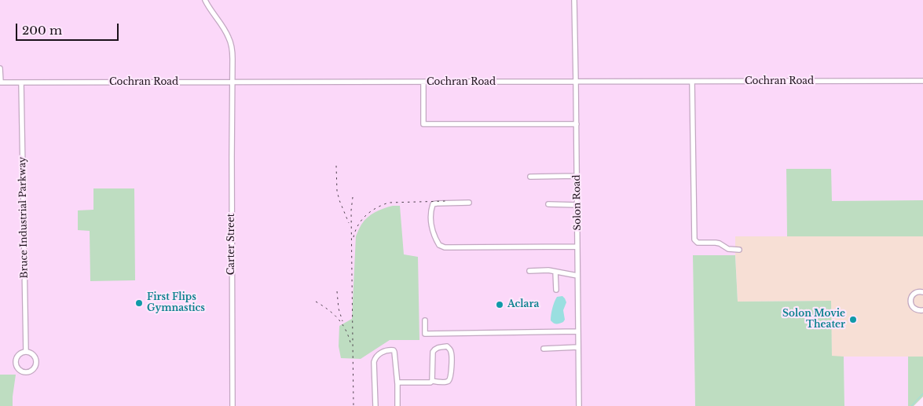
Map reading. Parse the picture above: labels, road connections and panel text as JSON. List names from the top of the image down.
{
  "streets": {
    "street": [
      "Cochran Road",
      "Solon Road",
      "Bruce Industrial Parkway",
      "Carter Street"
    ]
  },
  "crossings": [
    ["Cochran Road", "Solon Road"],
    ["Cochran Road", "Bruce Industrial Parkway"],
    ["Cochran Road", "Carter Street"]
  ],
  "places": ["First Flips Gymnastics", "Aclara", "Solon Movie Theater"],
  "scale_bar": "200 m"
}
